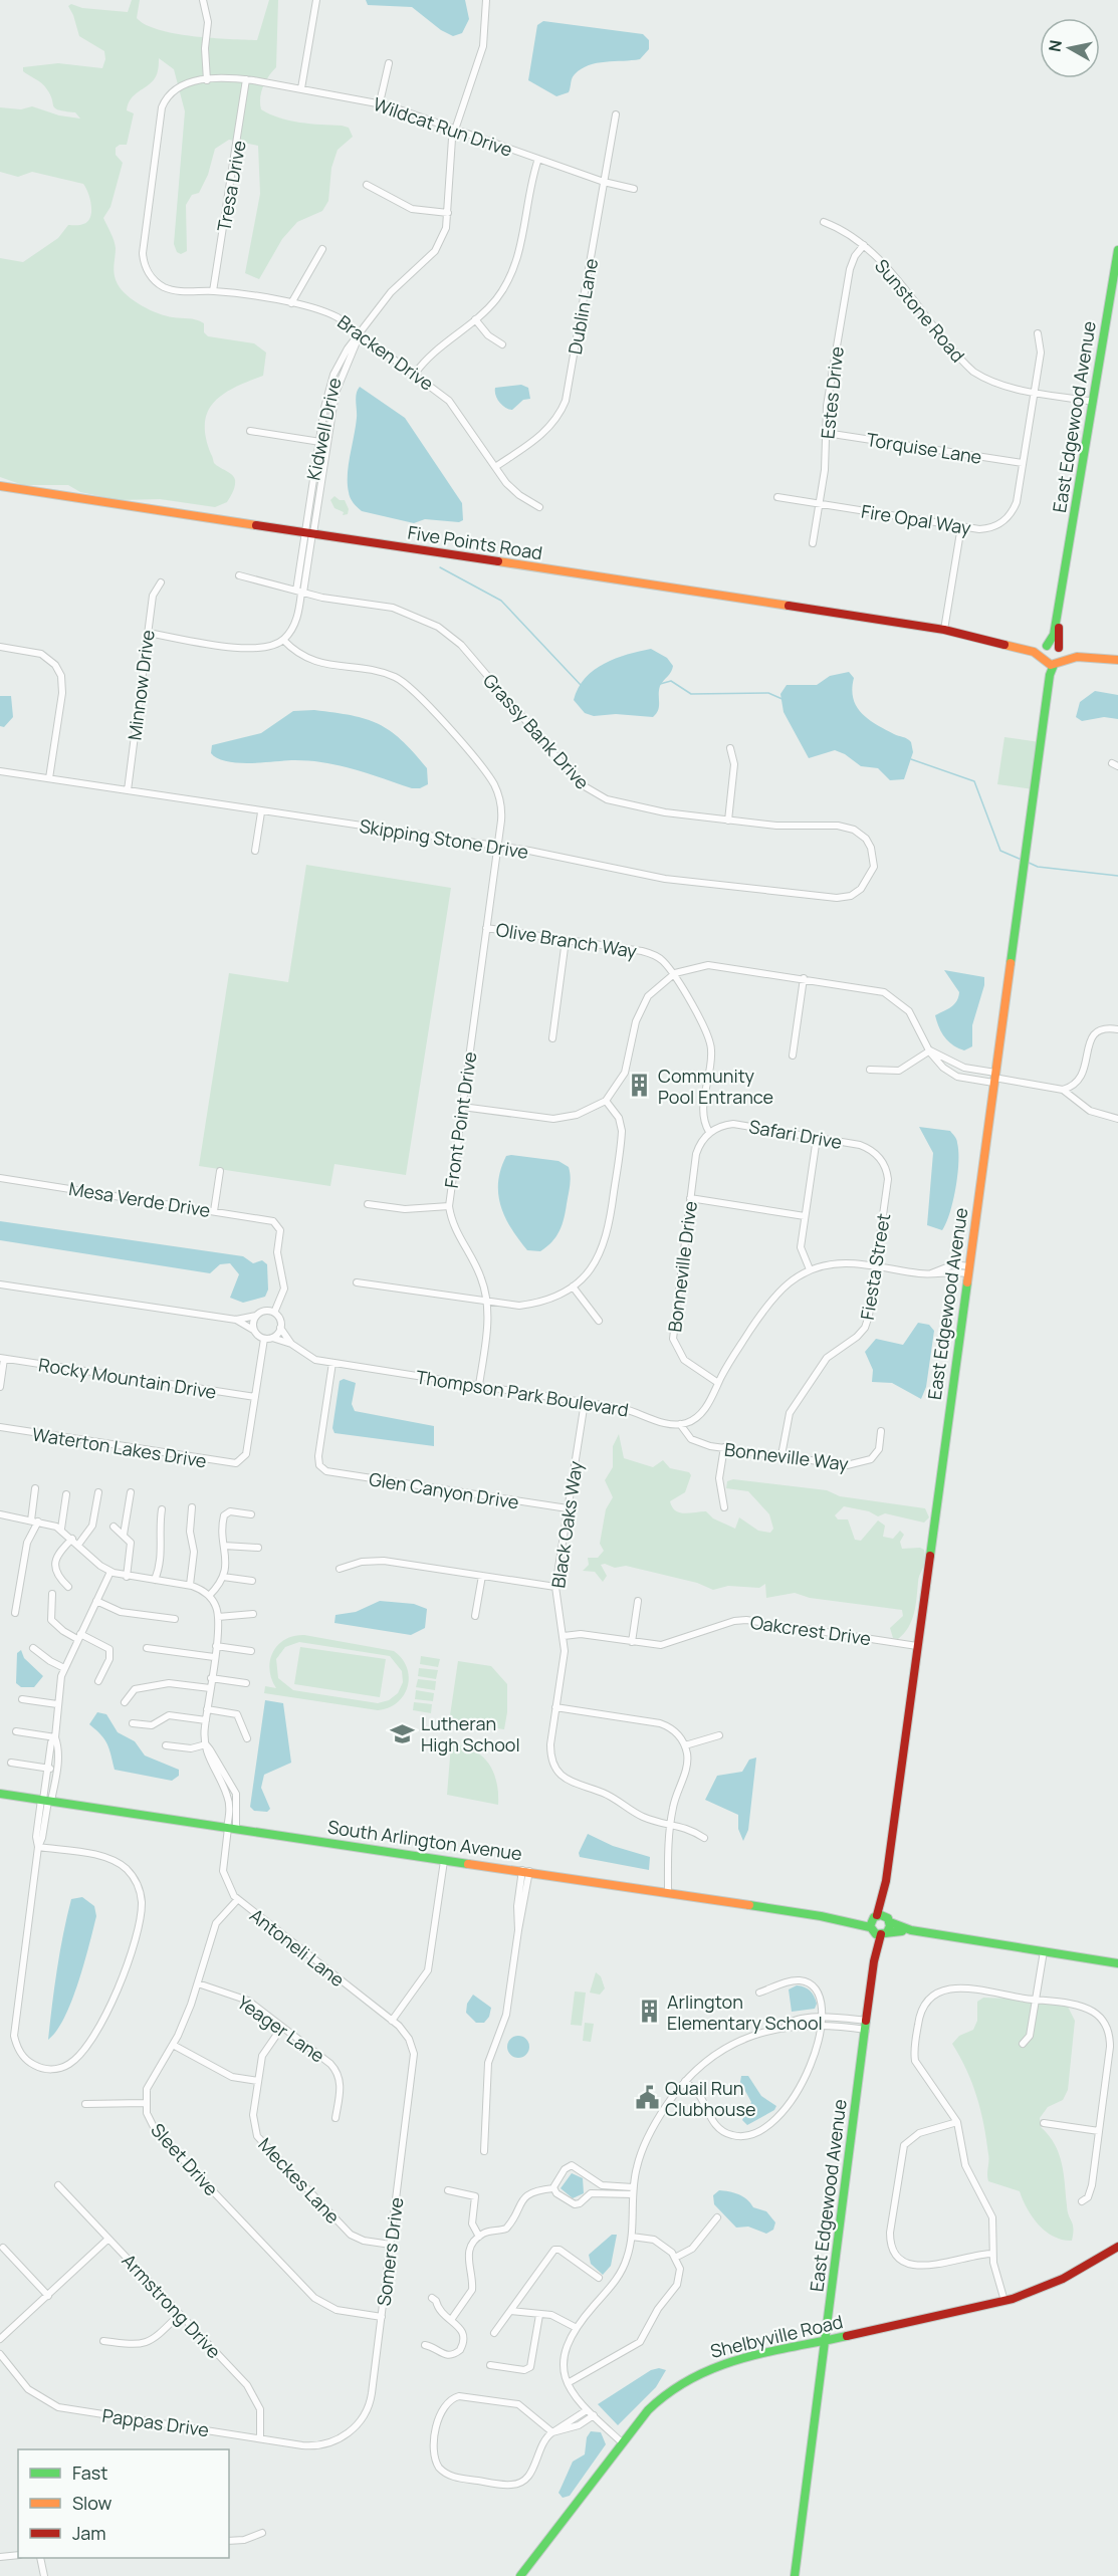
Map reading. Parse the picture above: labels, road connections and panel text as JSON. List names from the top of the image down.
{
  "streets": {
    "main road": [
      "East Edgewood Avenue",
      "Five Points Road",
      "South Arlington Avenue",
      "Shelbyville Road"
    ],
    "street": [
      "Wildcat Run Drive",
      "Tresa Drive",
      "Dublin Lane",
      "Sunstone Road",
      "Bracken Drive",
      "Estes Drive",
      "Kidwell Drive",
      "Torquise Lane",
      "Fire Opal Way",
      "Minnow Drive",
      "Grassy Bank Drive",
      "Skipping Stone Drive",
      "Olive Branch Way",
      "Front Point Drive",
      "Safari Drive",
      "Mesa Verde Drive",
      "Bonneville Drive",
      "Fiesta Street",
      "Rocky Mountain Drive",
      "Thompson Park Boulevard",
      "Waterton Lakes Drive",
      "Bonneville Way",
      "Glen Canyon Drive",
      "Black Oaks Way",
      "Oakcrest Drive",
      "Antoneli Lane",
      "Yeager Lane",
      "Sleet Drive",
      "Meckes Lane",
      "Somers Drive",
      "Armstrong Drive",
      "Pappas Drive"
    ]
  },
  "crossings": [
    ["Wildcat Run Drive", "Tresa Drive"],
    ["Wildcat Run Drive", "Dublin Lane"],
    ["Wildcat Run Drive", "Bracken Drive"],
    ["Wildcat Run Drive", "Kidwell Drive"],
    ["Tresa Drive", "Bracken Drive"],
    ["Dublin Lane", "Bracken Drive"],
    ["Sunstone Road", "Estes Drive"],
    ["Sunstone Road", "East Edgewood Avenue"],
    ["Sunstone Road", "Fire Opal Way"],
    ["Bracken Drive", "Kidwell Drive"],
    ["Estes Drive", "Torquise Lane"],
    ["Estes Drive", "Fire Opal Way"],
    ["East Edgewood Avenue", "Oakcrest Drive"],
    ["East Edgewood Avenue", "Shelbyville Road"],
    ["Kidwell Drive", "Five Points Road"],
    ["Torquise Lane", "Fire Opal Way"],
    ["Minnow Drive", "Skipping Stone Drive"],
    ["Grassy Bank Drive", "Skipping Stone Drive"],
    ["Skipping Stone Drive", "Front Point Drive"],
    ["Olive Branch Way", "Front Point Drive"],
    ["Olive Branch Way", "Safari Drive"],
    ["Olive Branch Way", "Bonneville Drive"],
    ["Front Point Drive", "Thompson Park Boulevard"],
    ["Safari Drive", "Bonneville Drive"],
    ["Safari Drive", "Fiesta Street"],
    ["Mesa Verde Drive", "Thompson Park Boulevard"],
    ["Fiesta Street", "Bonneville Way"],
    ["Rocky Mountain Drive", "Waterton Lakes Drive"],
    ["Thompson Park Boulevard", "Bonneville Way"],
    ["Thompson Park Boulevard", "Glen Canyon Drive"],
    ["Thompson Park Boulevard", "Black Oaks Way"],
    ["Glen Canyon Drive", "Black Oaks Way"],
    ["Black Oaks Way", "Oakcrest Drive"],
    ["South Arlington Avenue", "Antoneli Lane"],
    ["Antoneli Lane", "Sleet Drive"],
    ["Antoneli Lane", "Somers Drive"],
    ["Yeager Lane", "Sleet Drive"],
    ["Yeager Lane", "Meckes Lane"],
    ["Sleet Drive", "Somers Drive"],
    ["Meckes Lane", "Somers Drive"],
    ["Somers Drive", "Pappas Drive"],
    ["Armstrong Drive", "Pappas Drive"]
  ],
  "places": {
    "building": ["Community Pool Entrance", "Arlington Elementary School"],
    "school or university": ["Lutheran High School"],
    "public building": ["Quail Run Clubhouse"]
  },
  "legend": ["Fast", "Slow", "Jam"],
  "north": "left"
}
